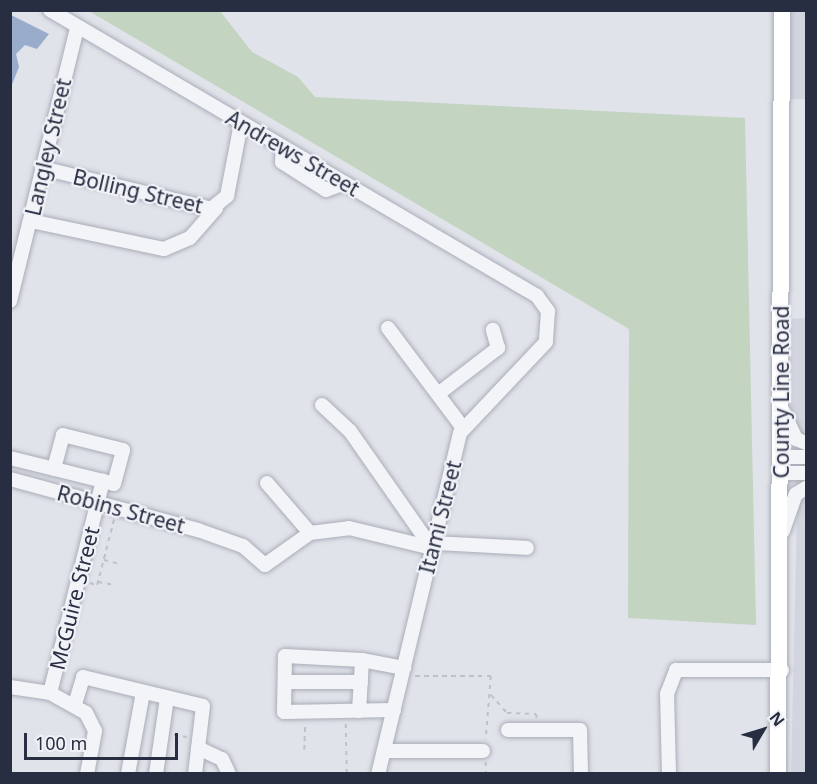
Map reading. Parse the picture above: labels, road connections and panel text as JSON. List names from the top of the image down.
{
  "streets": {
    "main road": ["County Line Road"],
    "street": [
      "Langley Street",
      "Andrews Street",
      "Bolling Street",
      "Robins Street",
      "Itami Street",
      "McGuire Street"
    ]
  },
  "crossings": [
    ["Langley Street", "Andrews Street"],
    ["Langley Street", "Bolling Street"],
    ["Andrews Street", "Bolling Street"],
    ["Andrews Street", "Itami Street"],
    ["Robins Street", "McGuire Street"]
  ],
  "scale_bar": "100 m",
  "north": "top right"
}
